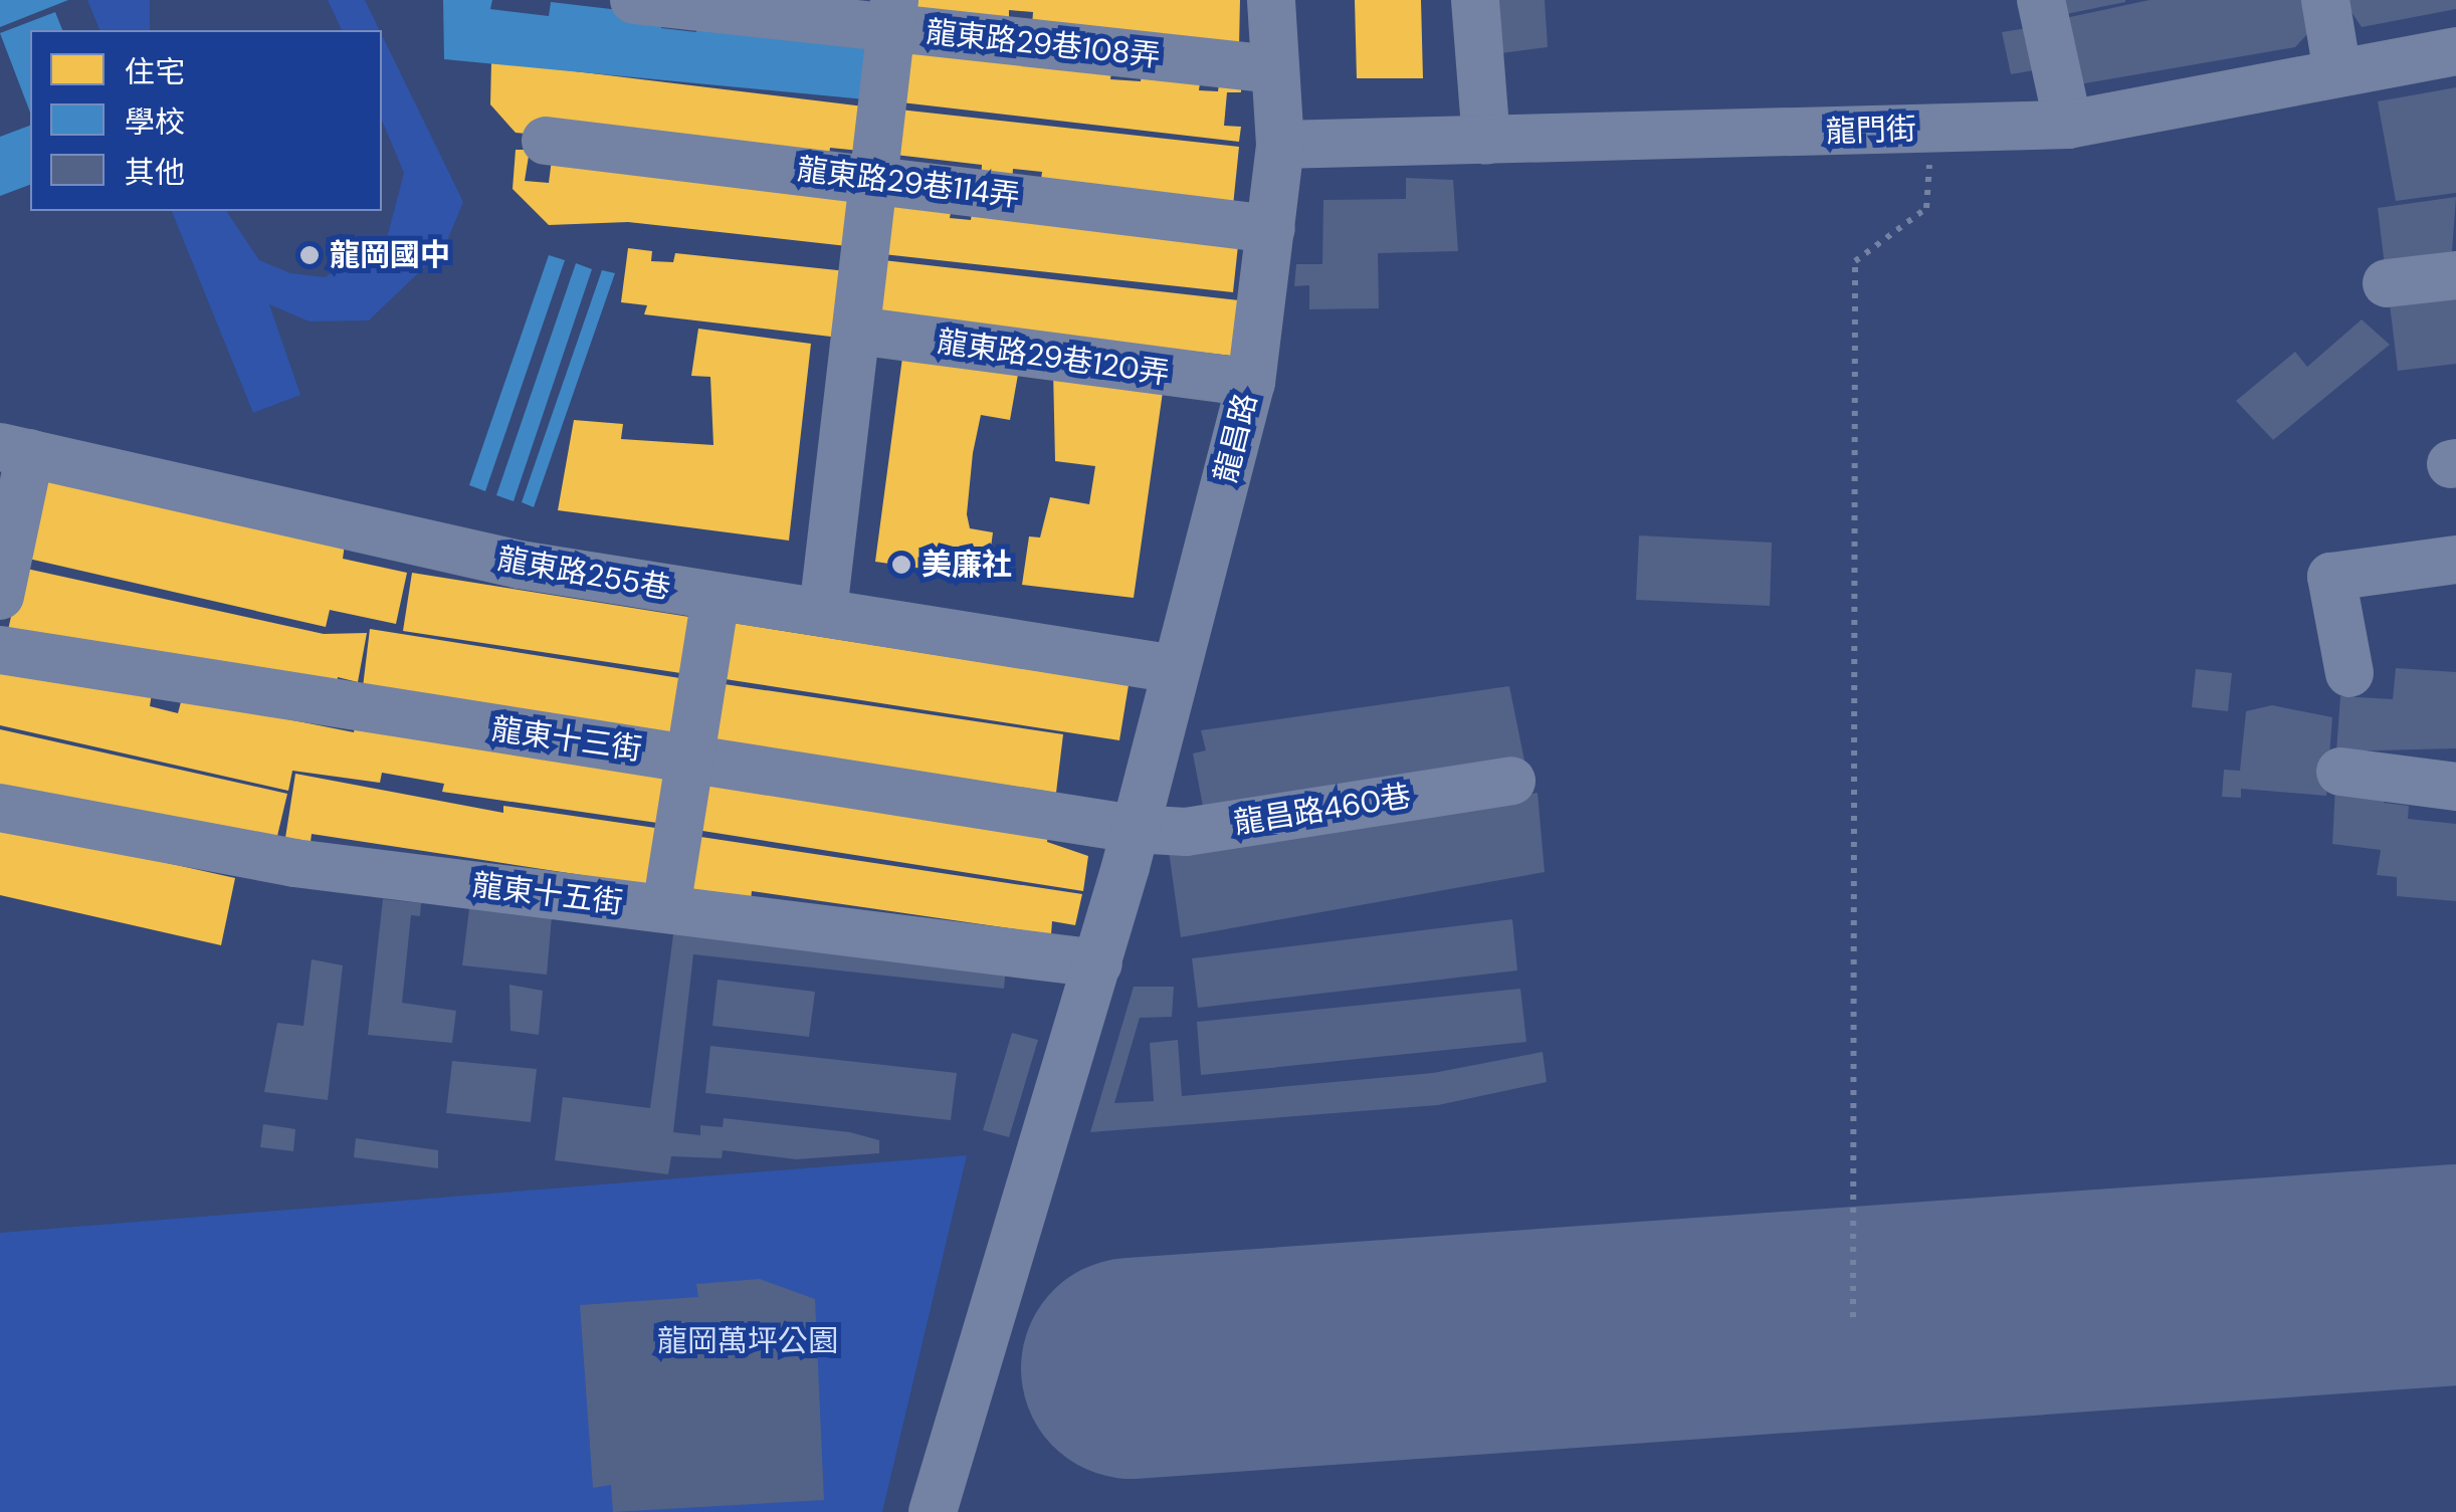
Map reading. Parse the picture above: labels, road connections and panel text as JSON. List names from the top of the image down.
{
  "streets": {
    "street": [
      "龍東路29巷108弄",
      "龍門街",
      "龍東路29巷114弄",
      "龍東路29巷120弄",
      "龍昌路",
      "龍東路255巷",
      "龍東十三街",
      "龍昌路460巷",
      "龍東十五街"
    ]
  },
  "crossings": [
    ["龍東路29巷108弄", "龍昌路"],
    ["龍門街", "龍昌路"],
    ["龍東路29巷114弄", "龍昌路"],
    ["龍東路29巷120弄", "龍昌路"],
    ["龍昌路", "龍東路255巷"],
    ["龍昌路", "龍東十三街"],
    ["龍昌路", "龍昌路460巷"],
    ["龍昌路", "龍東十五街"],
    ["龍東十三街", "龍昌路460巷"]
  ],
  "parks": ["龍岡萬坪公園"],
  "places": ["龍岡國中", "美廉社"],
  "legend": ["住宅", "學校", "其他"]
}
